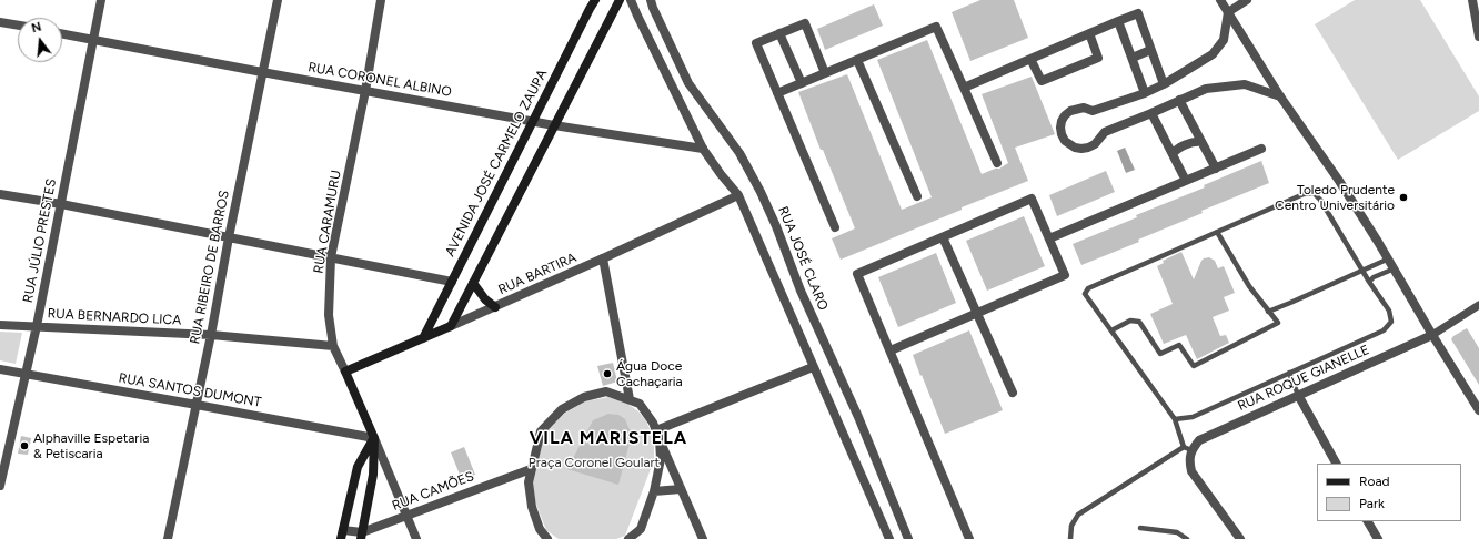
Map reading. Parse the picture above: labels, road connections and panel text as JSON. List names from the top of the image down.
{
  "streets": {
    "main road": ["AVENIDA JOSÉ CARMELO ZAUPA", "RUA CARAMURU", "RUA BARTIRA"],
    "street": [
      "RUA CORONEL ALBINO",
      "RUA JÚLIO PRESTES",
      "RUA JOSÉ CLARO",
      "RUA RIBEIRO DE BARROS",
      "RUA BERNARDO LICA",
      "RUA ROQUE GIANELLE",
      "RUA SANTOS DUMONT",
      "RUA CAMÕES"
    ]
  },
  "crossings": [
    ["RUA CORONEL ALBINO", "AVENIDA JOSÉ CARMELO ZAUPA"],
    ["RUA CORONEL ALBINO", "RUA CARAMURU"],
    ["RUA CORONEL ALBINO", "RUA JÚLIO PRESTES"],
    ["RUA CORONEL ALBINO", "RUA RIBEIRO DE BARROS"],
    ["AVENIDA JOSÉ CARMELO ZAUPA", "RUA BARTIRA"],
    ["RUA CARAMURU", "RUA BARTIRA"],
    ["RUA CARAMURU", "RUA BERNARDO LICA"],
    ["RUA CARAMURU", "RUA SANTOS DUMONT"],
    ["RUA CARAMURU", "RUA CAMÕES"],
    ["RUA JÚLIO PRESTES", "RUA BERNARDO LICA"],
    ["RUA JÚLIO PRESTES", "RUA SANTOS DUMONT"],
    ["RUA RIBEIRO DE BARROS", "RUA BERNARDO LICA"],
    ["RUA RIBEIRO DE BARROS", "RUA SANTOS DUMONT"]
  ],
  "districts": ["VILA MARISTELA"],
  "parks": ["Praça Coronel Goulart"],
  "places": ["Toledo Prudente Centro Universitário", "Água Doce Cachaçaria", "Alphaville Espetaria & Petiscaria"],
  "legend": ["Road", "Park"],
  "north": "top"
}
